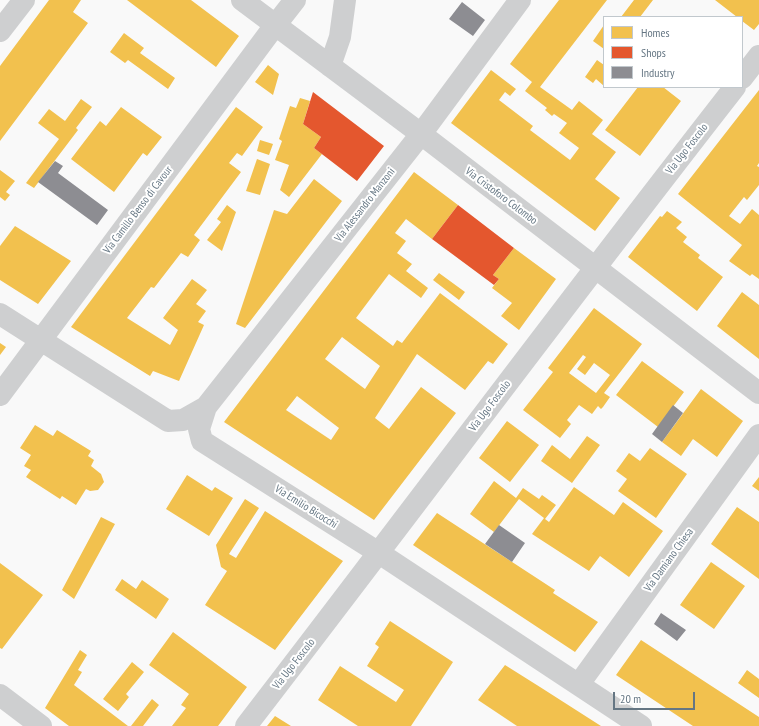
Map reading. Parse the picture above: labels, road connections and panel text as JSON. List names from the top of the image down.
{
  "streets": {
    "street": [
      "Via Ugo Foscolo",
      "Via Cristoforo Colombo",
      "Via Alessandro Manzoni",
      "Via Camillo Benso di Cavour",
      "Via Emilio Bicocchi",
      "Via Damiano Chiesa"
    ]
  },
  "crossings": [
    ["Via Ugo Foscolo", "Via Cristoforo Colombo"],
    ["Via Ugo Foscolo", "Via Emilio Bicocchi"],
    ["Via Cristoforo Colombo", "Via Alessandro Manzoni"],
    ["Via Cristoforo Colombo", "Via Camillo Benso di Cavour"],
    ["Via Alessandro Manzoni", "Via Emilio Bicocchi"],
    ["Via Emilio Bicocchi", "Via Damiano Chiesa"]
  ],
  "legend": ["Homes", "Shops", "Industry"],
  "scale_bar": "20 m"
}
